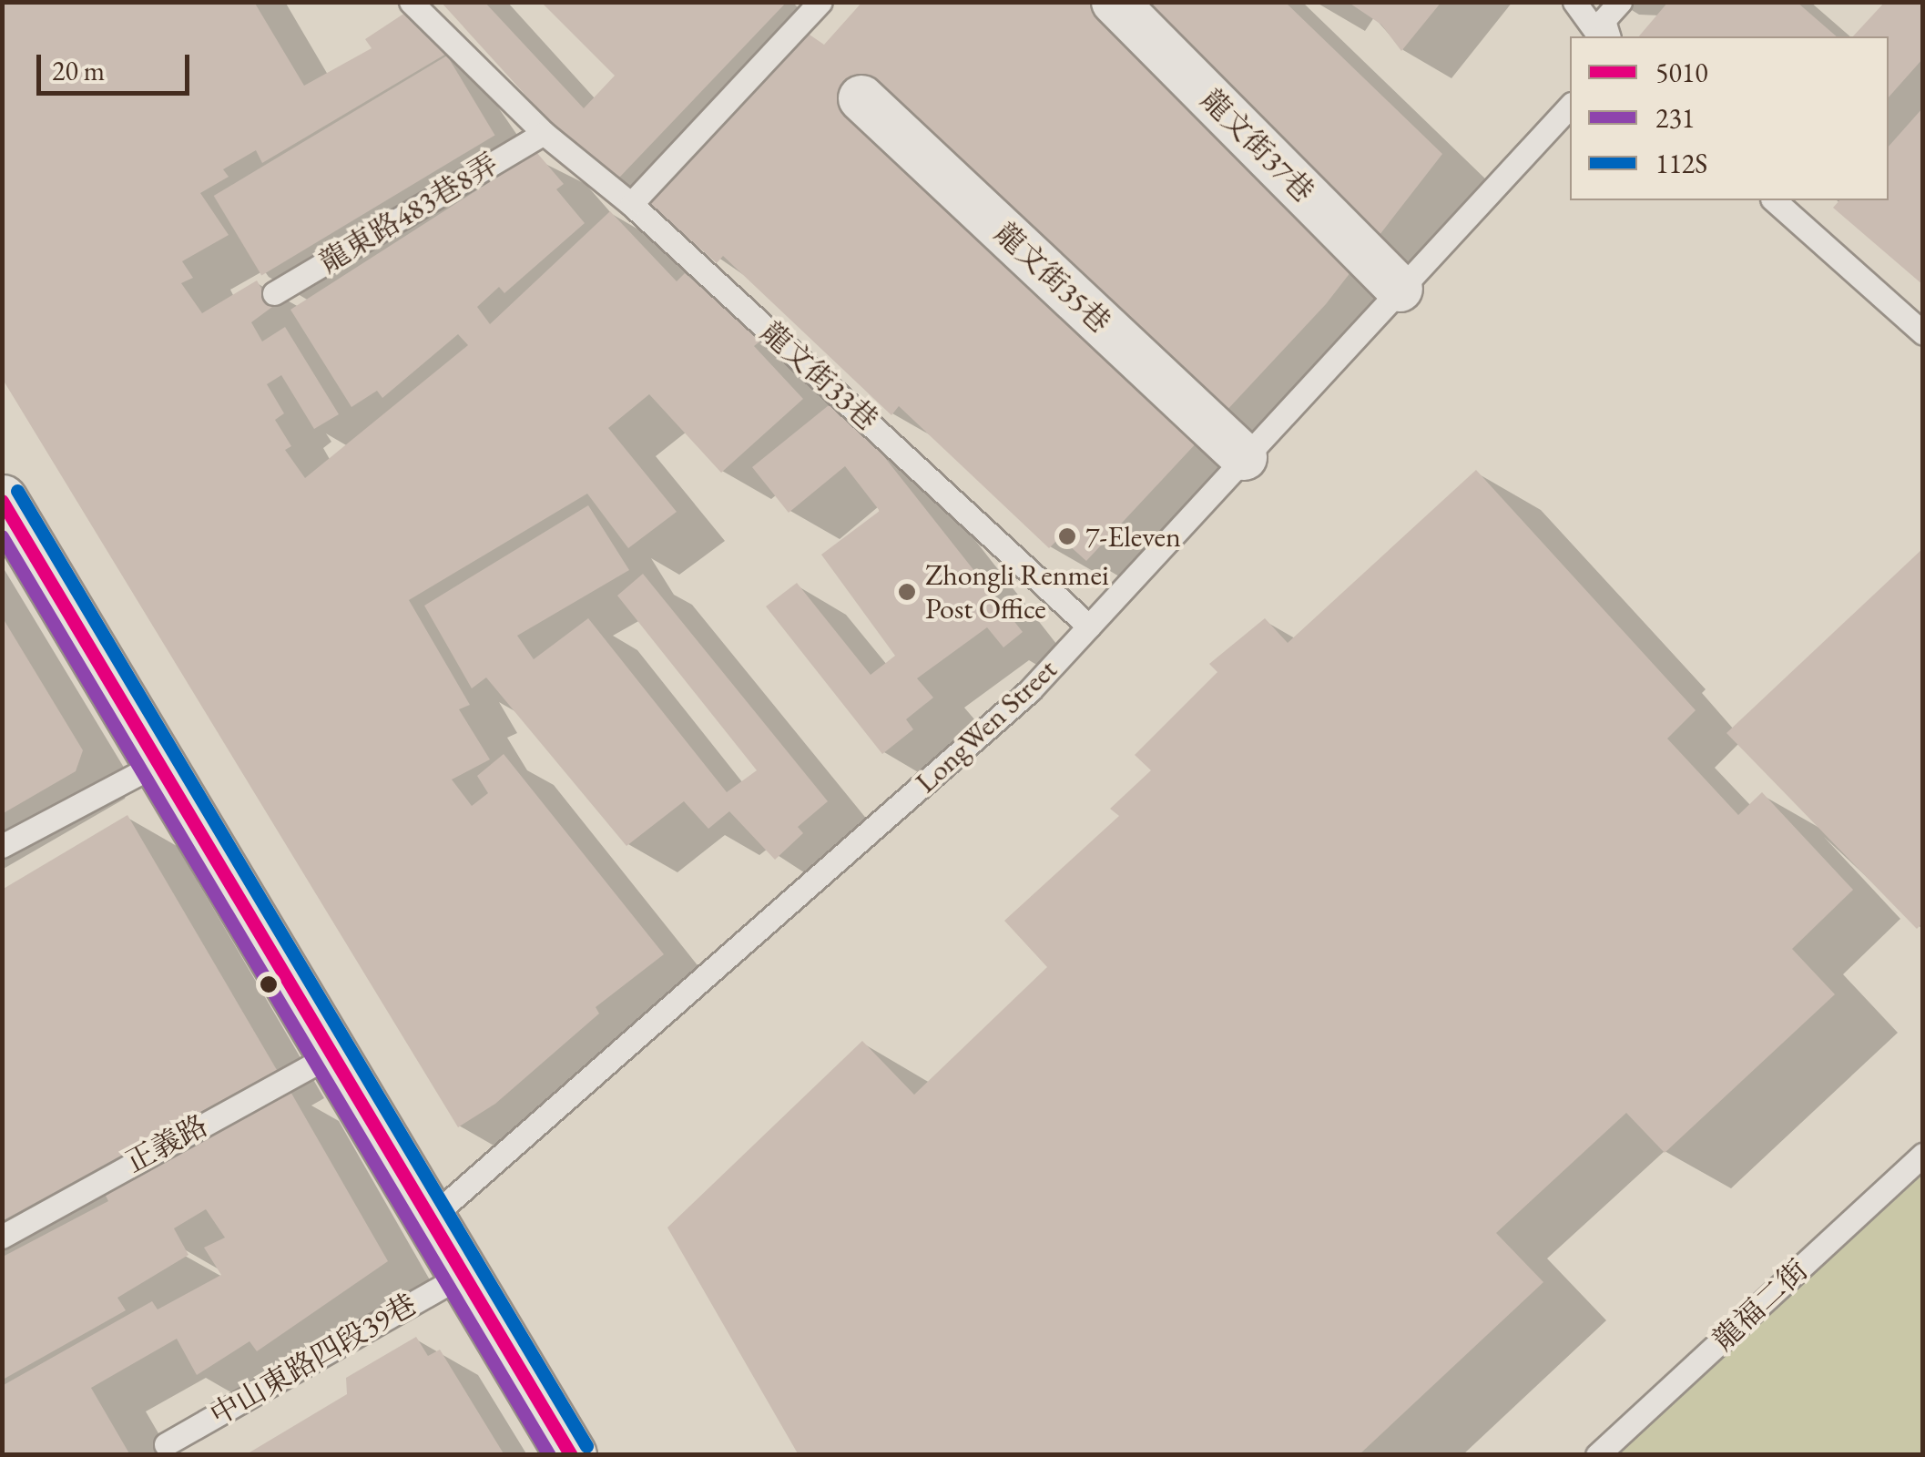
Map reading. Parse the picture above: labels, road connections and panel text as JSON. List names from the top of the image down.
{
  "streets": {
    "street": ["龍文街37巷", "龍文街35巷"],
    "lane": [
      "龍東路483巷8弄",
      "龍文街33巷",
      "LongWen Street",
      "正義路",
      "龍福二街",
      "中山東路四段39巷"
    ]
  },
  "crossings": [
    ["龍文街37巷", "LongWen Street"],
    ["龍東路483巷8弄", "龍文街33巷"],
    ["龍文街35巷", "LongWen Street"],
    ["龍文街33巷", "LongWen Street"]
  ],
  "places": ["7-Eleven", "Zhongli Renmei Post Office"],
  "lines": ["transit line 112S", "transit line 5010", "transit line 231"],
  "legend": ["5010", "231", "112S"],
  "scale_bar": "20 m"
}
